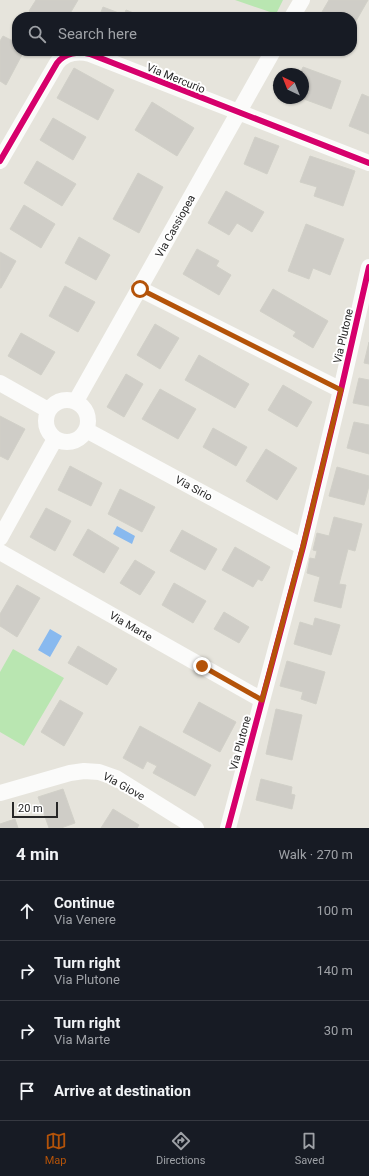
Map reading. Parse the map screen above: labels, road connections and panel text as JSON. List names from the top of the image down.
{
  "streets": {
    "street": [
      "Via Mercurio",
      "Via Cassiopea",
      "Via Plutone",
      "Via Sirio",
      "Via Marte",
      "Via Giove"
    ]
  },
  "crossings": [
    ["Via Mercurio", "Via Cassiopea"],
    ["Via Cassiopea", "Via Sirio"],
    ["Via Plutone", "Via Sirio"],
    ["Via Plutone", "Via Marte"]
  ],
  "scale_bar": "20 m",
  "north": "top left",
  "page": {
    "search": "Search here",
    "scale": "20 m",
    "heading": ["4 min", "Walk · 270 m"],
    "list": [
      ["Continue", "Via Venere", "100 m"],
      ["Turn right", "Via Plutone", "140 m"],
      ["Turn right", "Via Marte", "30 m"],
      "Arrive at destination"
    ],
    "nav": ["Map", "Directions", "Saved"]
  }
}
